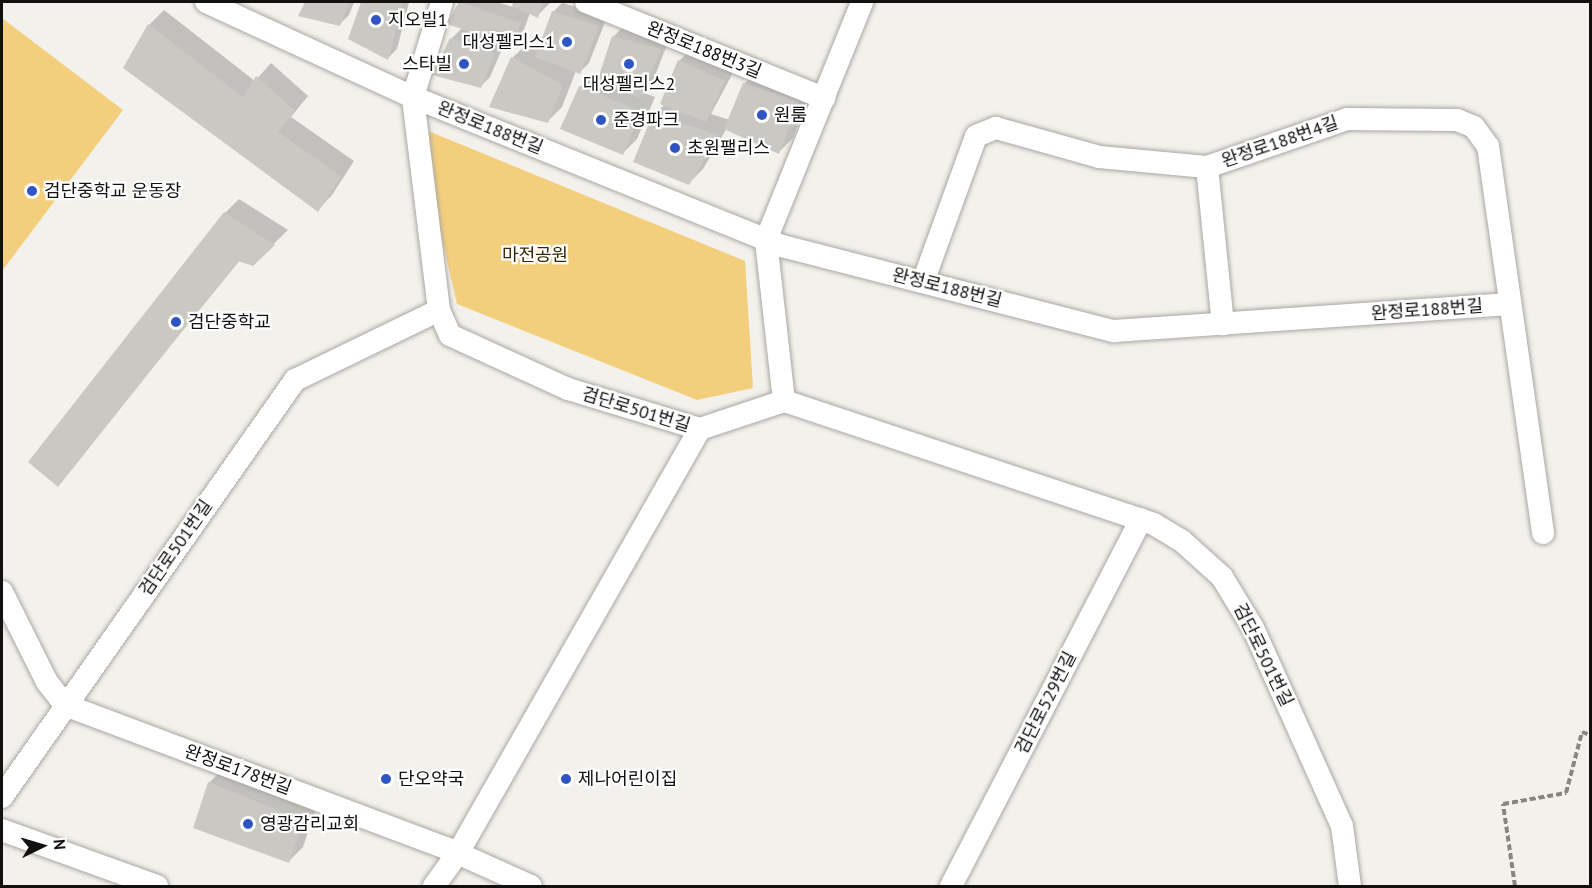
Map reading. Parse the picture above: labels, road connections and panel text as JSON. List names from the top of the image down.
{
  "streets": {
    "street": [
      "완정로188번3길",
      "완정로188번길",
      "완정로188번4길",
      "검단로501번길",
      "검단로529번길",
      "완정로178번길"
    ]
  },
  "crossings": [
    ["완정로188번길", "완정로188번4길"],
    ["검단로501번길", "검단로529번길"],
    ["검단로501번길", "완정로178번길"]
  ],
  "parks": ["마전공원"],
  "places": [
    "지오빌1",
    "대성펠리스1",
    "스타빌",
    "대성펠리스2",
    "원룸",
    "준경파크",
    "초원팰리스",
    "검단중학교 운동장",
    "검단중학교",
    "단오약국",
    "제나어린이집",
    "영광감리교회"
  ],
  "north": "right"
}
